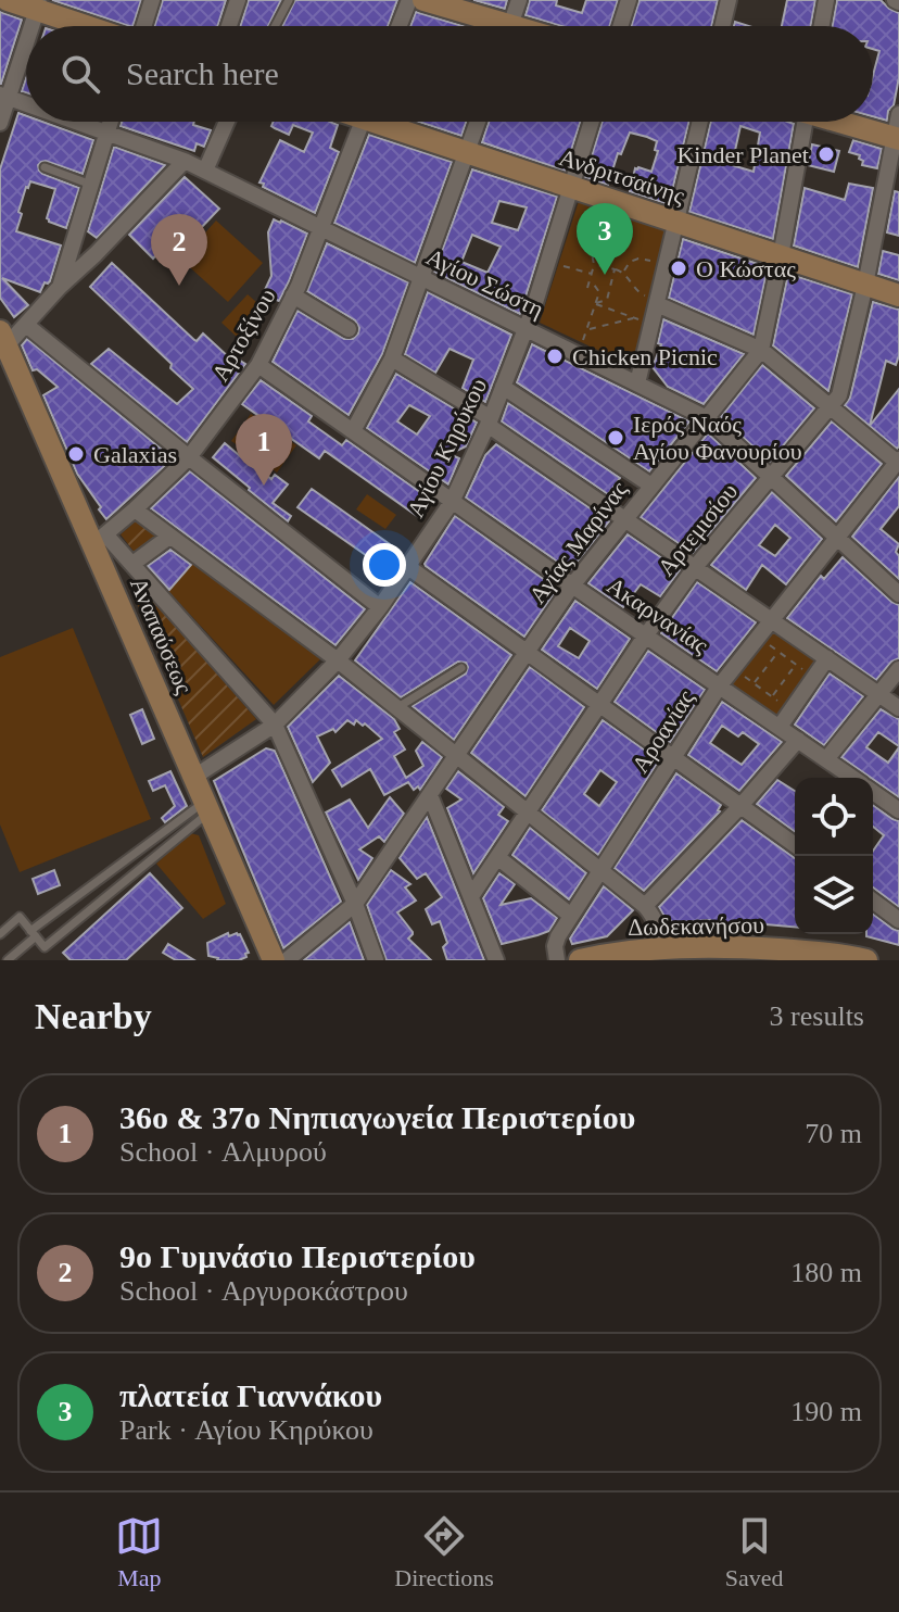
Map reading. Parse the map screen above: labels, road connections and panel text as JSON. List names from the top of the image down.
{
  "streets": {
    "street": [
      "Ανδριτσαίνης",
      "Αγίου Σώστη",
      "Αρτοξίνου",
      "Αγίου Κηρύκου",
      "Αρτεμισίου",
      "Αγίας Μαρίνας",
      "Ακαρνανίας",
      "Αναπαύσεως",
      "Αροανίας",
      "Δωδεκανήσου"
    ]
  },
  "crossings": [
    ["Ανδριτσαίνης", "Αγίου Κηρύκου"],
    ["Ανδριτσαίνης", "Αρτεμισίου"],
    ["Ανδριτσαίνης", "Αγίας Μαρίνας"],
    ["Αγίου Σώστη", "Αρτοξίνου"],
    ["Αγίου Σώστη", "Αγίου Κηρύκου"],
    ["Αγίου Σώστη", "Αρτεμισίου"],
    ["Αγίου Σώστη", "Αγίας Μαρίνας"],
    ["Αγίου Σώστη", "Αροανίας"],
    ["Αρτοξίνου", "Ακαρνανίας"],
    ["Αρτοξίνου", "Αναπαύσεως"],
    ["Αγίου Κηρύκου", "Ακαρνανίας"],
    ["Αγίου Κηρύκου", "Αναπαύσεως"],
    ["Αρτεμισίου", "Ακαρνανίας"],
    ["Αγίας Μαρίνας", "Ακαρνανίας"],
    ["Ακαρνανίας", "Αροανίας"]
  ],
  "places": [
    "Kinder Planet",
    "Ο Κώστας",
    "Chicken Picnic",
    "Ιερός Ναός Αγίου Φανουρίου",
    "Galaxias"
  ],
  "page": {
    "search": "Search here",
    "pins": ["3", "2", "1"],
    "heading": ["Nearby", "3 results"],
    "list": [
      {
        "mark": "1",
        "name": "36ο & 37ο Νηπιαγωγεία Περιστερίου",
        "note": "School · Αλμυρού",
        "value": "70 m"
      },
      {
        "mark": "2",
        "name": "9ο Γυμνάσιο Περιστερίου",
        "note": "School · Αργυροκάστρου",
        "value": "180 m"
      },
      {
        "mark": "3",
        "name": "πλατεία Γιαννάκου",
        "note": "Park · Αγίου Κηρύκου",
        "value": "190 m"
      }
    ],
    "nav": ["Map", "Directions", "Saved"]
  }
}
